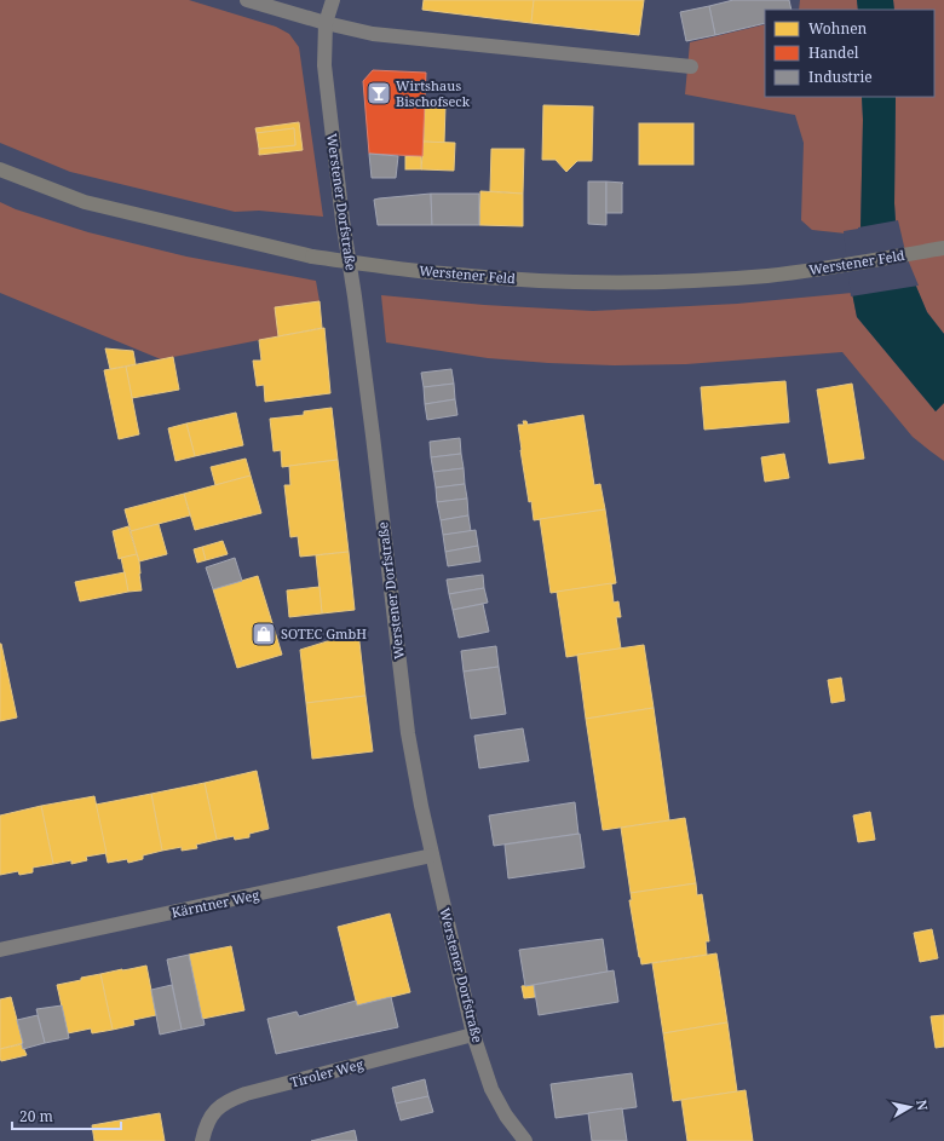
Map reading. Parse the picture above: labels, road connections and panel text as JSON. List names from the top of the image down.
{
  "streets": {
    "main road": ["Werstener Feld"],
    "street": ["Werstener Dorfstraße", "Kärntner Weg", "Tiroler Weg"]
  },
  "crossings": [
    ["Werstener Dorfstraße", "Kärntner Weg"],
    ["Werstener Dorfstraße", "Tiroler Weg"]
  ],
  "places": {
    "bar": ["Wirtshaus Bischofseck"],
    "shop": ["SOTEC GmbH"]
  },
  "legend": ["Wohnen", "Handel", "Industrie"],
  "scale_bar": "20 m",
  "north": "right"
}
